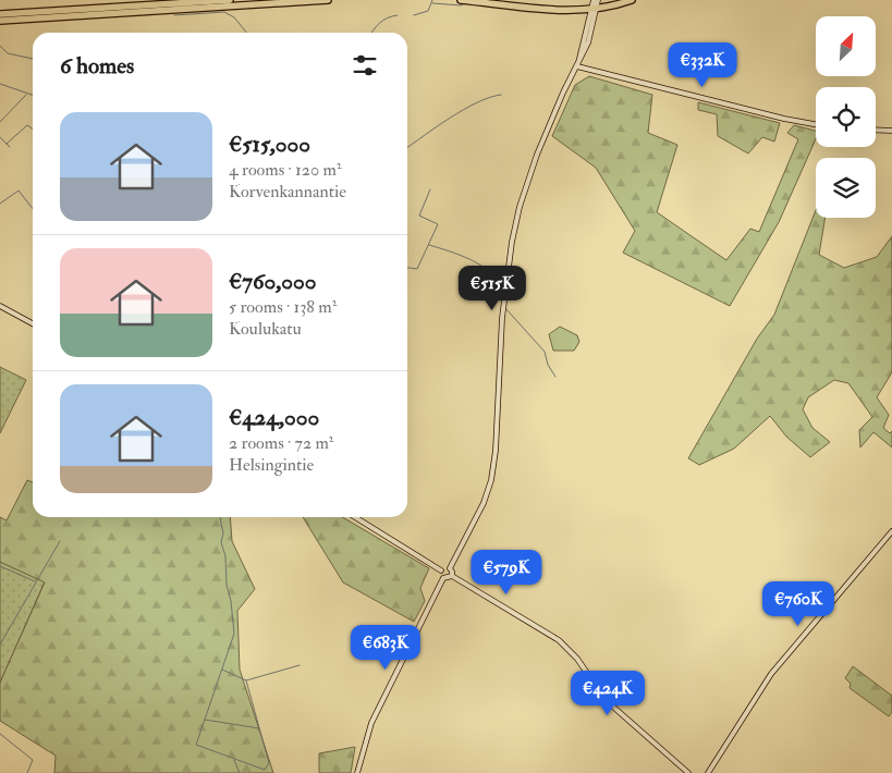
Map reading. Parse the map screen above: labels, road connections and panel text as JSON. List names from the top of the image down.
{
  "north": "top right",
  "page": {
    "heading": "6 homes",
    "price": [
      "€332K",
      "€515K",
      "€579K",
      "€760K",
      "€683K",
      "€424K"
    ],
    "list": [
      {
        "name": "€515,000",
        "note": "4 rooms · 120 m² · Korvenkannantie"
      },
      {
        "name": "€760,000",
        "note": "5 rooms · 138 m² · Koulukatu"
      },
      {
        "name": "€424,000",
        "note": "2 rooms · 72 m² · Helsingintie"
      }
    ]
  }
}
